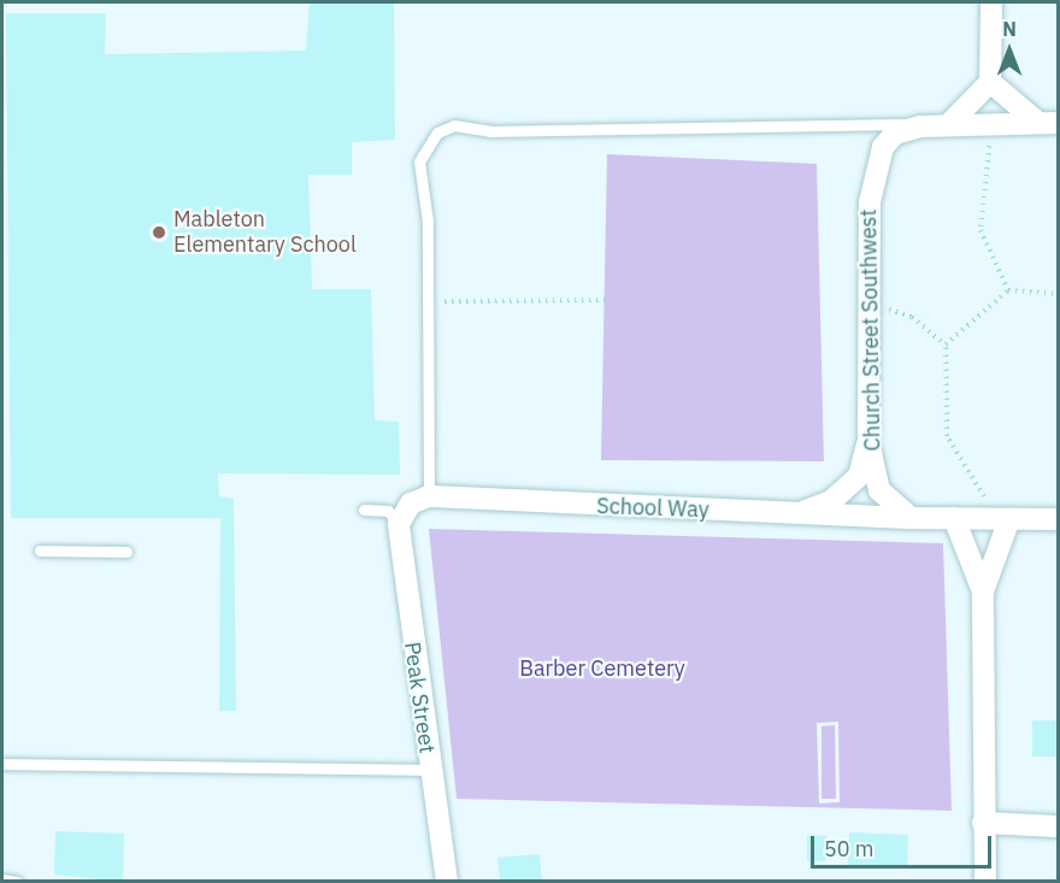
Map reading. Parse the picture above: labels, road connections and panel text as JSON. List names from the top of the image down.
{
  "streets": {
    "street": ["Church Street Southwest", "School Way", "Peak Street"]
  },
  "crossings": [
    ["Church Street Southwest", "School Way"]
  ],
  "parks": ["Barber Cemetery"],
  "places": ["Mableton Elementary School"],
  "scale_bar": "50 m",
  "north": "top"
}
